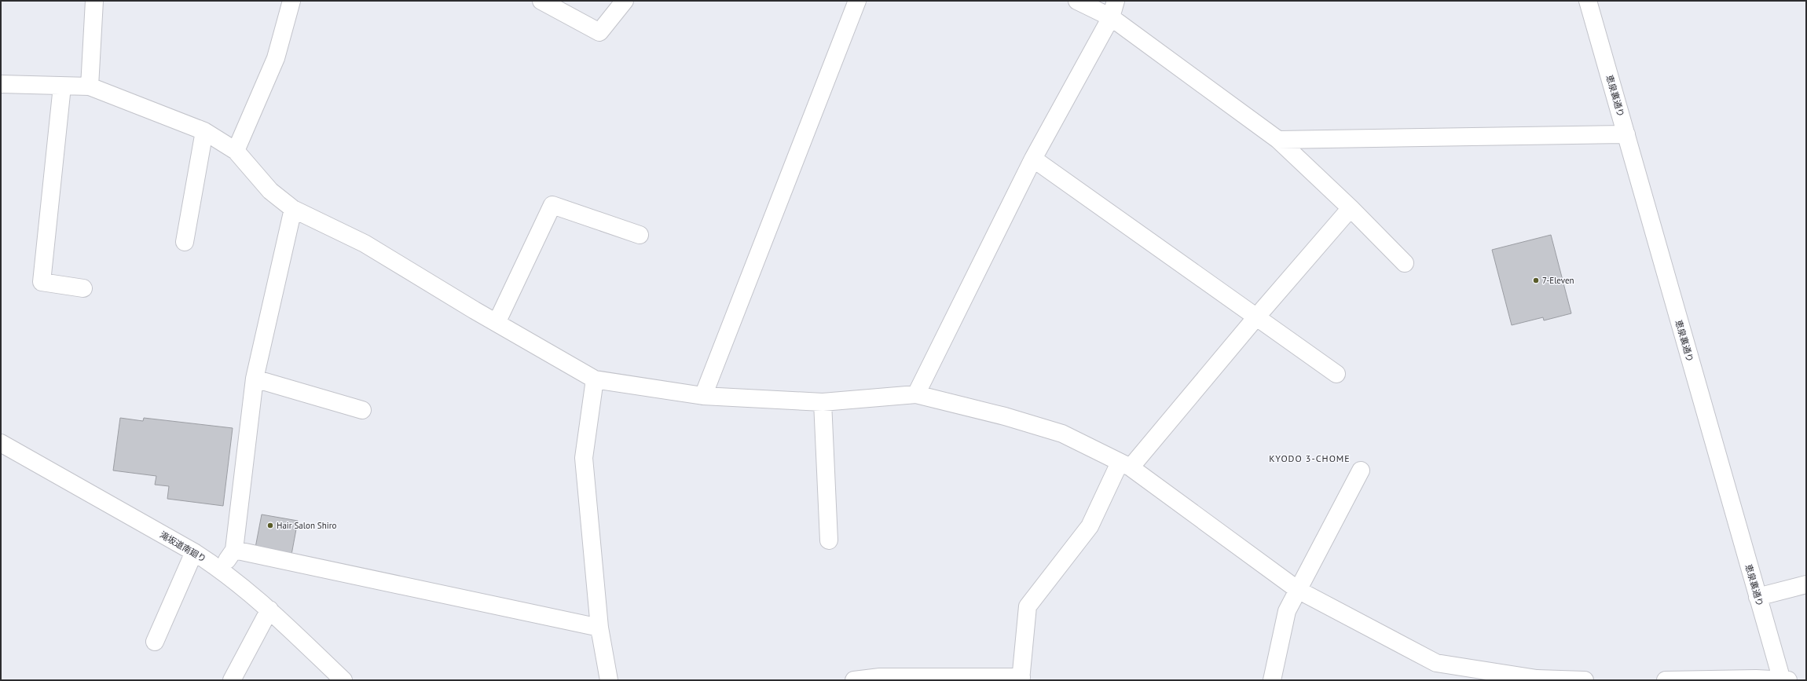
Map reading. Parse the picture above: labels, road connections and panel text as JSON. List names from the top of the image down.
{
  "streets": {
    "street": ["恵泉裏通り", "滝坂道南廻り"]
  },
  "districts": ["KYODO 3-CHOME"],
  "places": ["7-Eleven", "Hair Salon Shiro"]
}
